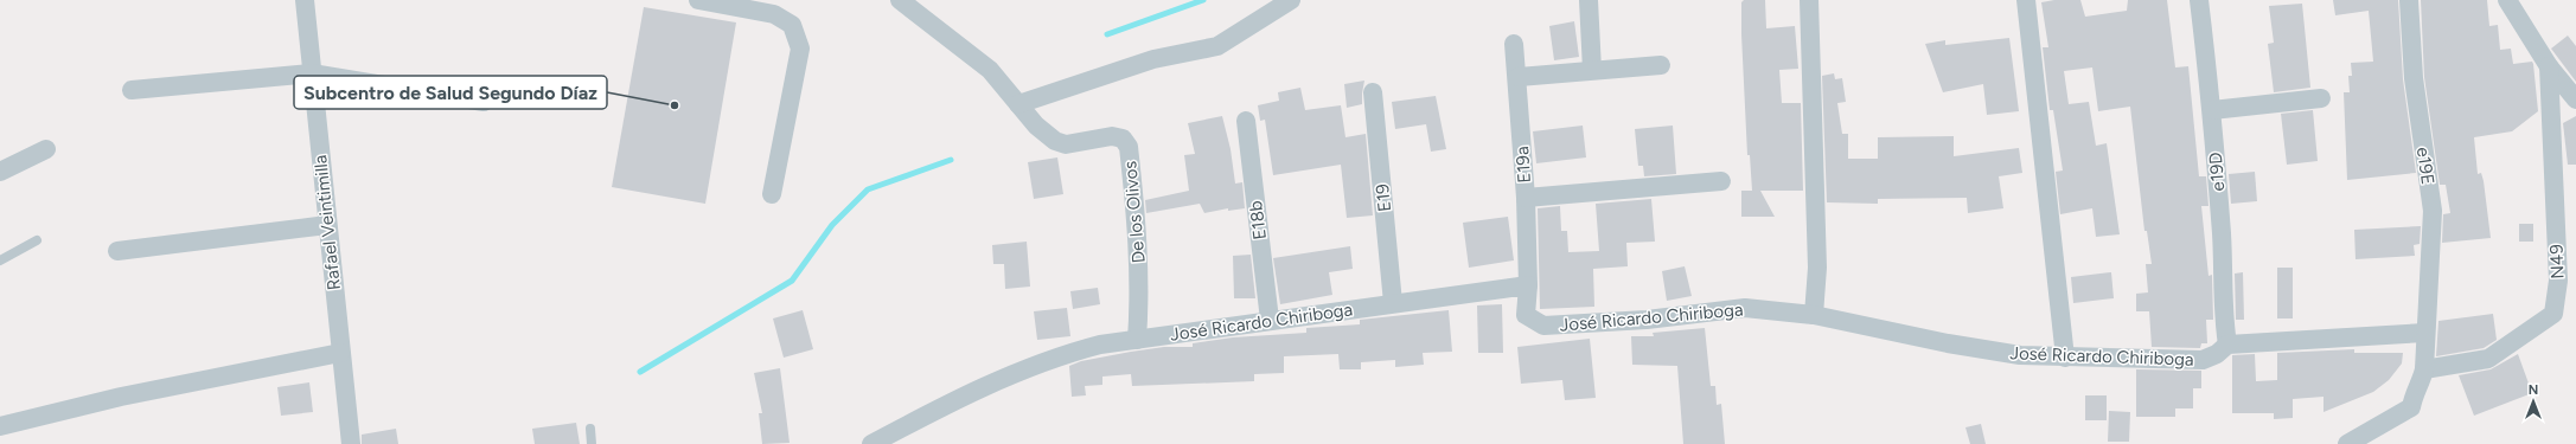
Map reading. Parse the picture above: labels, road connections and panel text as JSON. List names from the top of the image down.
{
  "streets": {
    "street": [
      "E19a",
      "e19E",
      "e19D",
      "E19",
      "De los Olivos",
      "E18b",
      "Rafael Veintimilla",
      "N49",
      "José Ricardo Chiriboga"
    ]
  },
  "crossings": [
    ["E19a", "José Ricardo Chiriboga"],
    ["e19E", "N49"],
    ["e19D", "José Ricardo Chiriboga"],
    ["E19", "José Ricardo Chiriboga"],
    ["De los Olivos", "José Ricardo Chiriboga"],
    ["E18b", "José Ricardo Chiriboga"]
  ],
  "places": ["Subcentro de Salud Segundo Díaz"],
  "north": "top"
}
